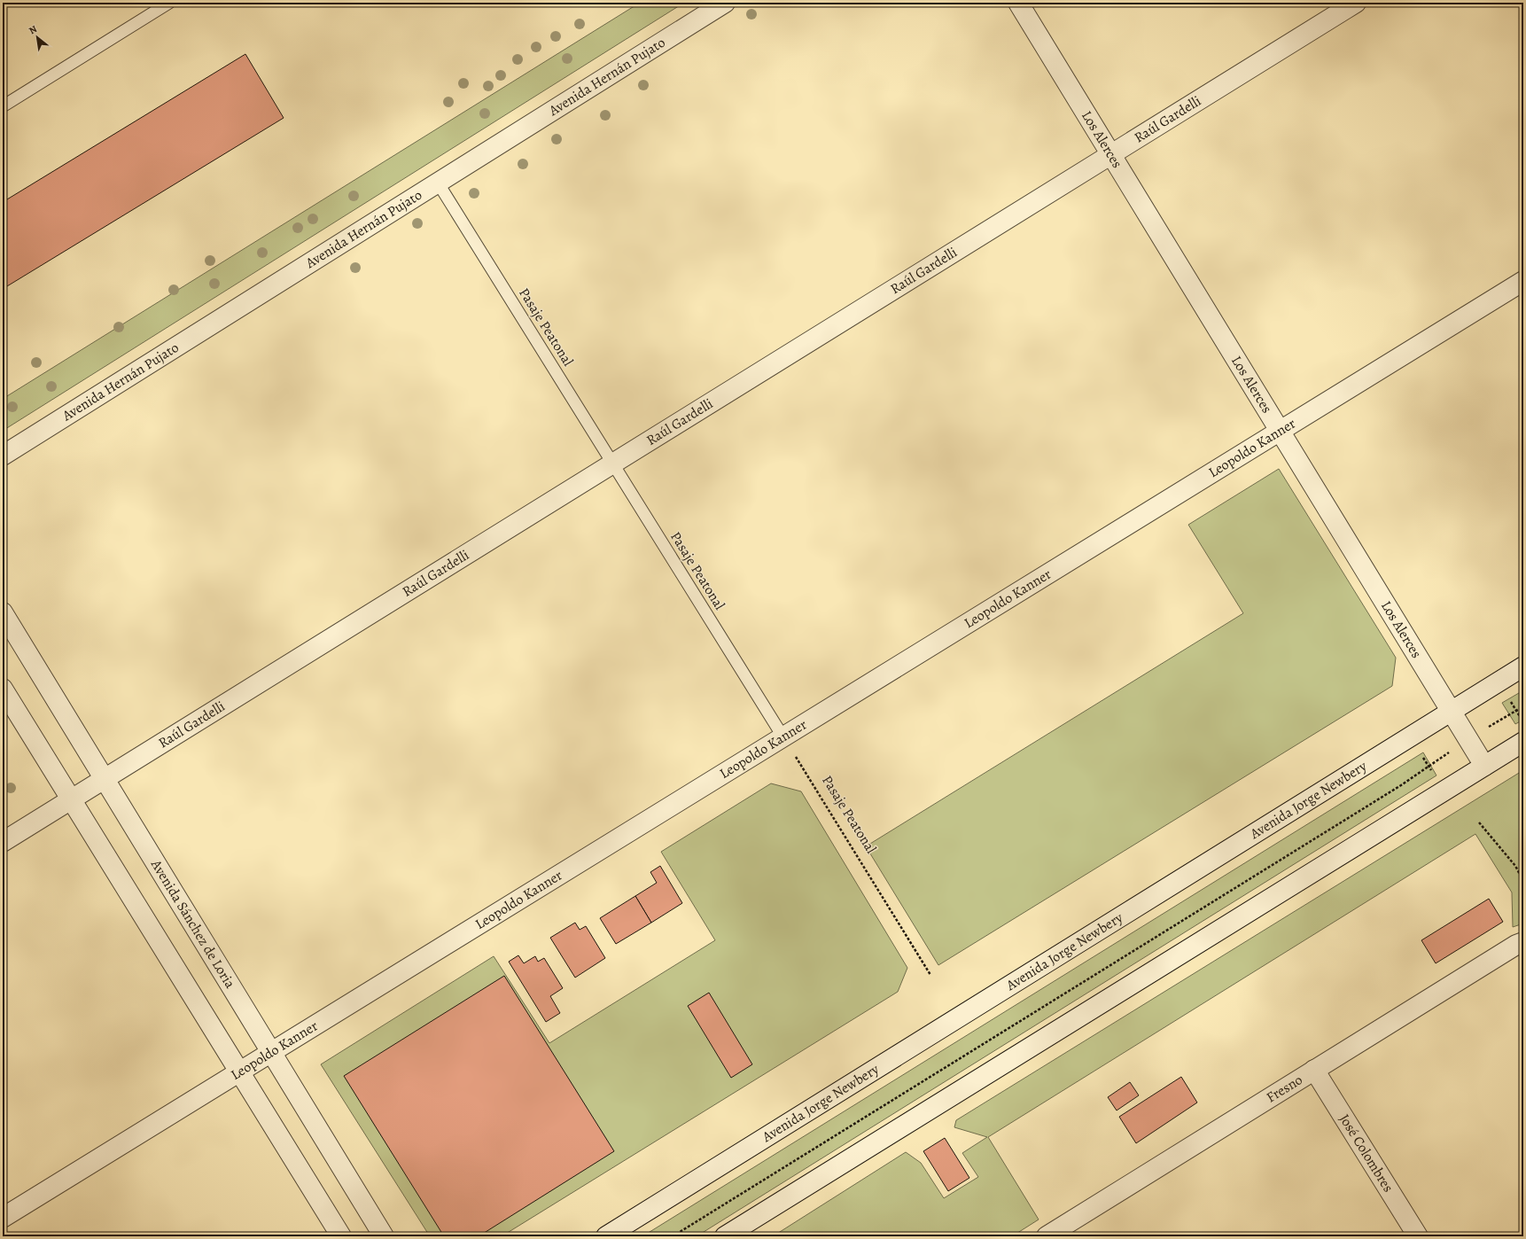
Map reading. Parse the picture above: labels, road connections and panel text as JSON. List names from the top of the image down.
{
  "streets": {
    "street": [
      "Avenida Hernán Pujato",
      "Raúl Gardelli",
      "Los Alerces",
      "Leopoldo Kanner",
      "Avenida Jorge Newbery",
      "Avenida Sánchez de Loria",
      "Fresno",
      "José Colombres"
    ],
    "lane": ["Pasaje Peatonal"]
  },
  "crossings": [
    ["Avenida Hernán Pujato", "Pasaje Peatonal"],
    ["Raúl Gardelli", "Los Alerces"],
    ["Raúl Gardelli", "Pasaje Peatonal"],
    ["Raúl Gardelli", "Avenida Sánchez de Loria"],
    ["Los Alerces", "Leopoldo Kanner"],
    ["Los Alerces", "Avenida Jorge Newbery"],
    ["Pasaje Peatonal", "Leopoldo Kanner"],
    ["Leopoldo Kanner", "Avenida Sánchez de Loria"],
    ["Fresno", "José Colombres"]
  ],
  "north": "top left"
}
